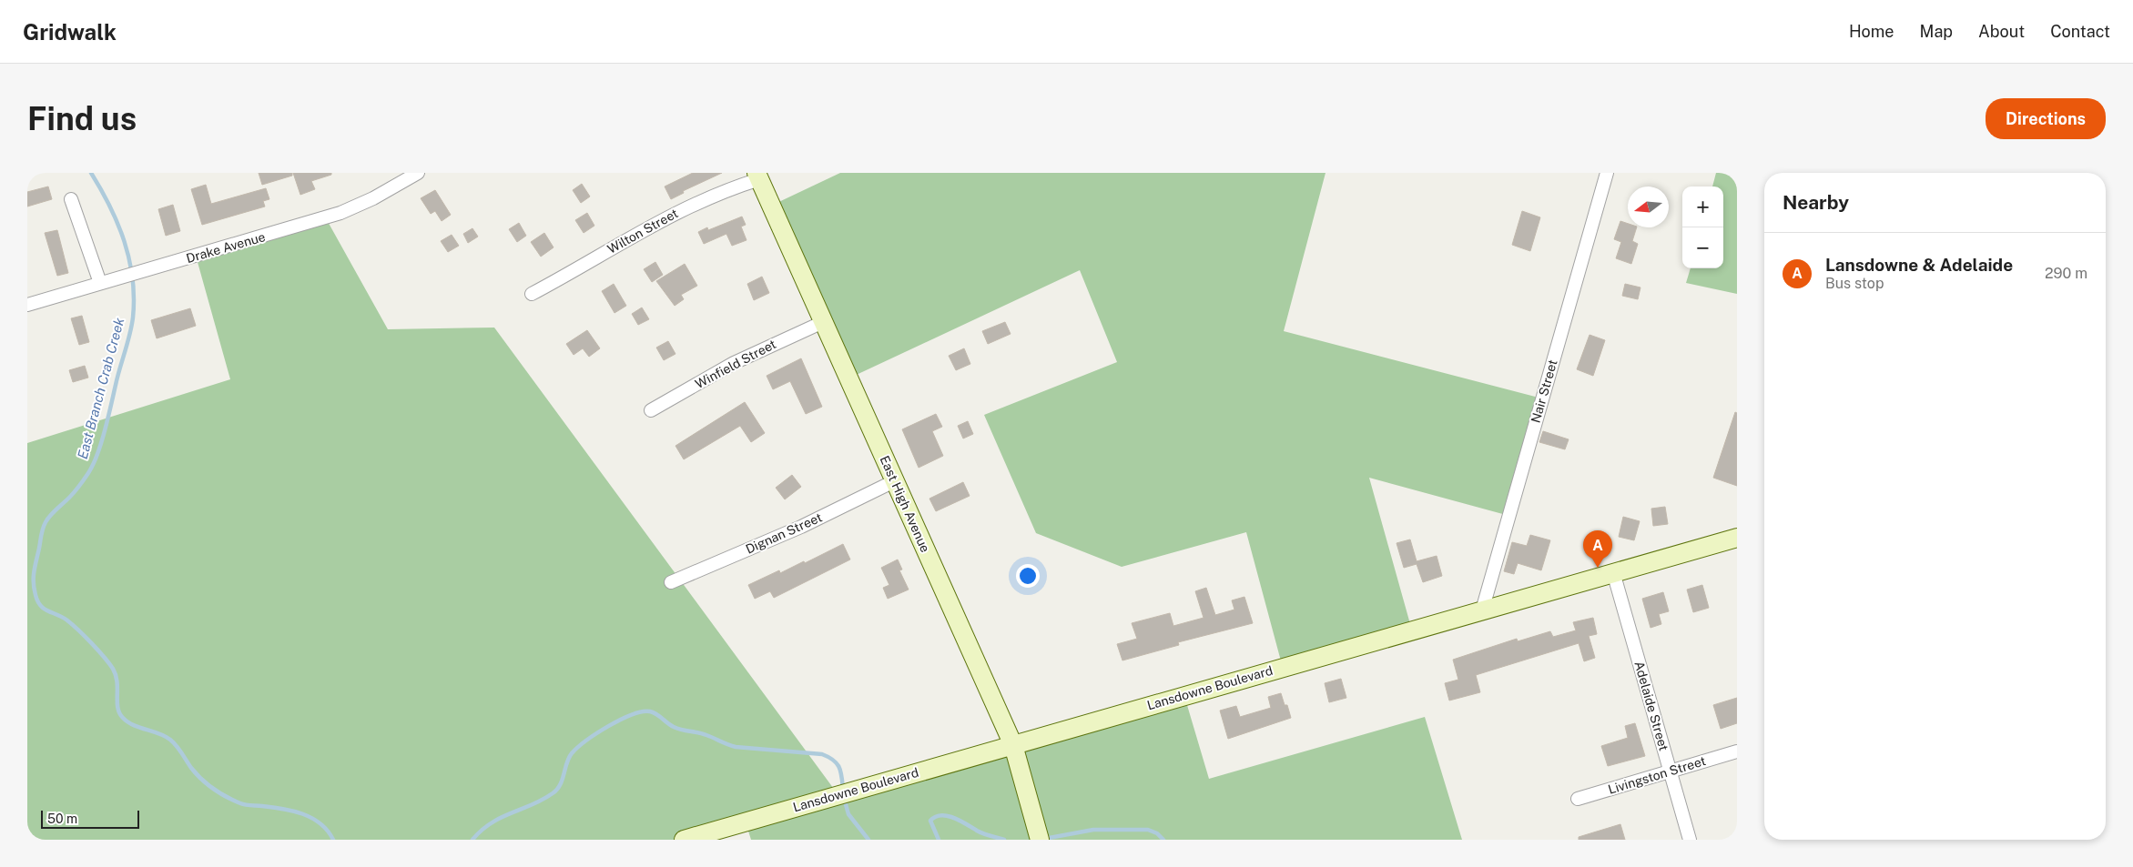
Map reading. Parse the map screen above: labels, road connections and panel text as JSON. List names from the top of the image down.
{
  "streets": {
    "street": [
      "Wilton Street",
      "Drake Avenue",
      "Winfield Street",
      "Nair Street",
      "East High Avenue",
      "Dignan Street",
      "Lansdowne Boulevard",
      "Adelaide Street",
      "Livingston Street"
    ]
  },
  "crossings": [
    ["Wilton Street", "East High Avenue"],
    ["Winfield Street", "East High Avenue"],
    ["Nair Street", "Lansdowne Boulevard"],
    ["East High Avenue", "Dignan Street"],
    ["East High Avenue", "Lansdowne Boulevard"],
    ["Lansdowne Boulevard", "Adelaide Street"],
    ["Adelaide Street", "Livingston Street"]
  ],
  "water": ["East Branch Crab Creek"],
  "scale_bar": "50 m",
  "north": "left",
  "page": {
    "header": "Gridwalk",
    "nav": [
      "Home",
      "Map",
      "About",
      "Contact"
    ],
    "buttons": "Directions",
    "title": "Find us",
    "heading": "Nearby",
    "map_buttons": ["+", "−"],
    "list": [
      {
        "mark": "A",
        "name": "Lansdowne & Adelaide",
        "note": "Bus stop",
        "value": "290 m"
      }
    ],
    "pins": "A",
    "scale": "50 m"
  }
}
